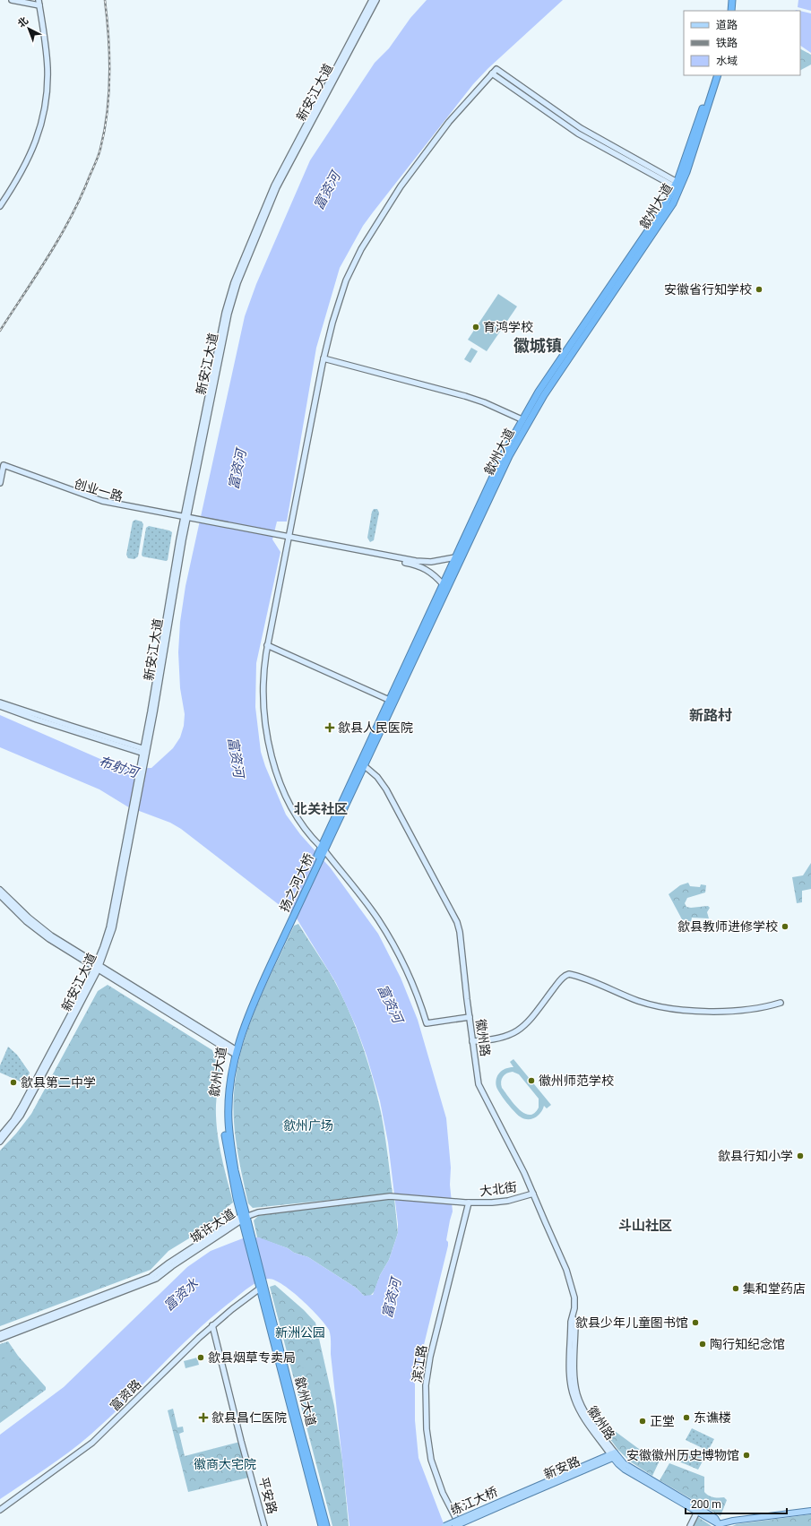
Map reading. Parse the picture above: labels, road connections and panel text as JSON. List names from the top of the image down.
{
  "streets": {
    "highway": ["歙州大道", "扬之河大桥"],
    "main road": ["徽州路", "新安路", "练江大桥"],
    "street": [
      "新安江大道",
      "创业一路",
      "大北街",
      "城许大道",
      "滨江路",
      "富资路",
      "平安路"
    ]
  },
  "crossings": [
    ["新安江大道", "创业一路"],
    ["歙州大道", "扬之河大桥"],
    ["歙州大道", "徽州路"],
    ["歙州大道", "大北街"],
    ["歙州大道", "城许大道"],
    ["歙州大道", "富资路"],
    ["徽州路", "大北街"],
    ["徽州路", "新安路"],
    ["大北街", "城许大道"],
    ["大北街", "滨江路"],
    ["富资路", "平安路"],
    ["新安路", "练江大桥"]
  ],
  "districts": [
    "徽城镇",
    "新路村",
    "北关社区",
    "斗山社区"
  ],
  "water": ["富资河", "布射河", "富资水"],
  "parks": ["歙州广场", "新洲公园", "徽商大宅院"],
  "places": {
    "other": [
      "安徽省行知学校",
      "育鸿学校",
      "歙县教师进修学校",
      "徽州师范学校",
      "歙县第二中学",
      "歙县行知小学",
      "集和堂药店",
      "歙县少年儿童图书馆",
      "陶行知纪念馆",
      "歙县烟草专卖局",
      "东谯楼",
      "正堂",
      "安徽徽州历史博物馆"
    ],
    "health": ["歙县人民医院", "歙县昌仁医院"]
  },
  "legend": ["道路", "铁路", "水域"],
  "scale_bar": "200 m",
  "north": "top left"
}
